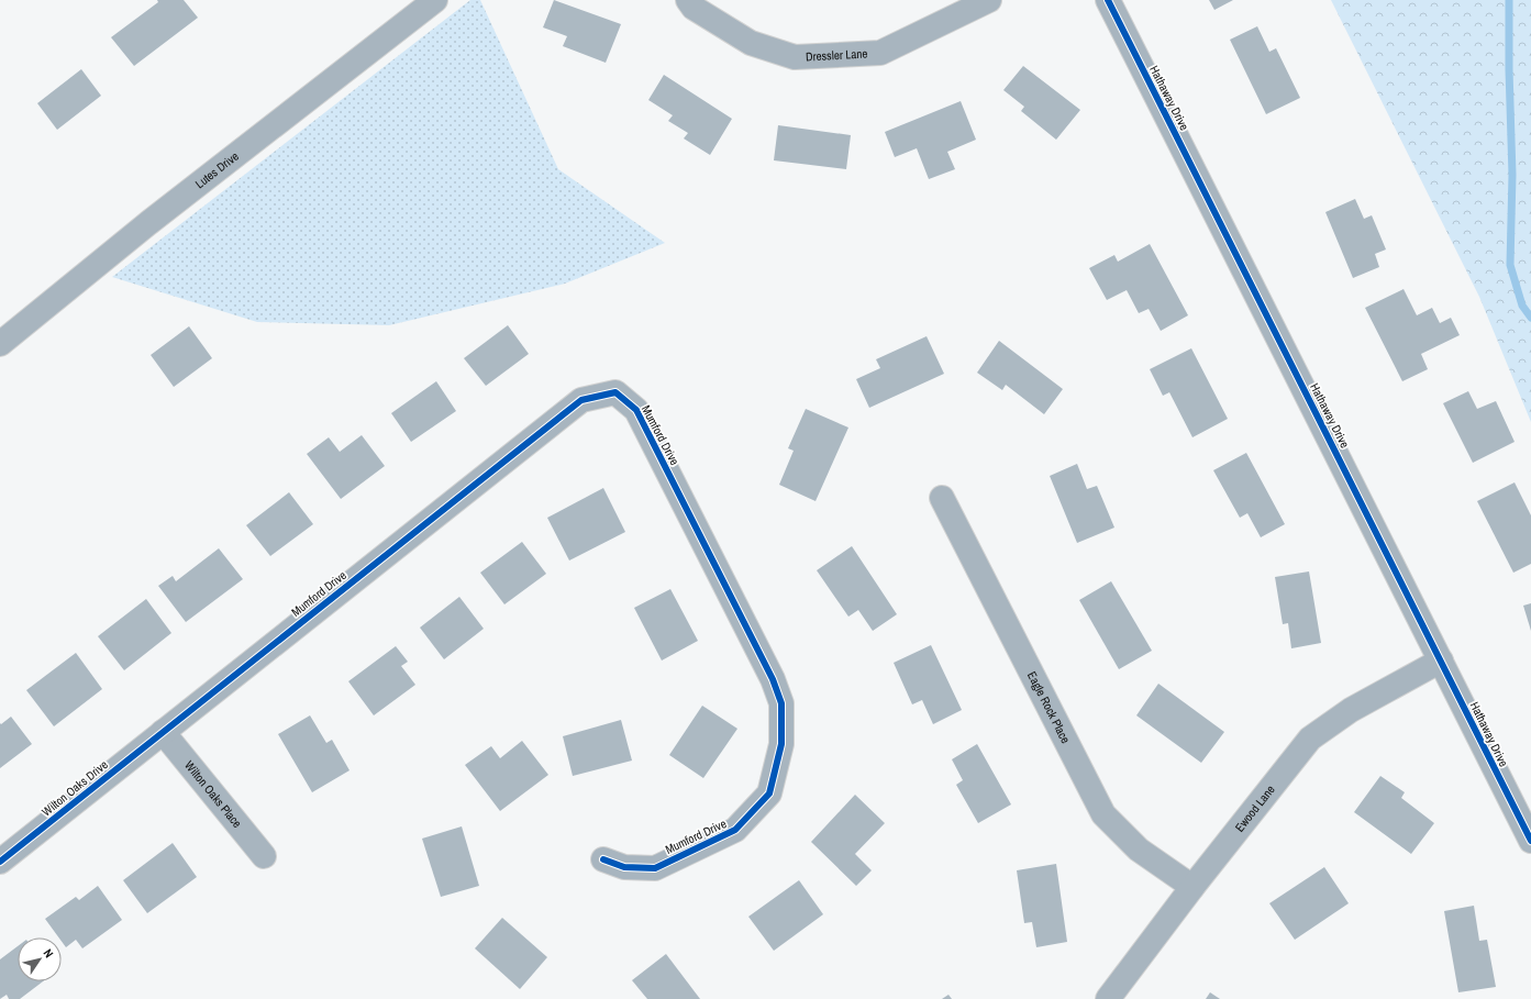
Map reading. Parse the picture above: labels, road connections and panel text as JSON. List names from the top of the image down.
{
  "streets": {
    "street": [
      "Dressler Lane",
      "Hathaway Drive",
      "Lutes Drive",
      "Mumford Drive",
      "Eagle Rock Place",
      "Wilton Oaks Drive",
      "Wilton Oaks Place",
      "Ewood Lane"
    ]
  },
  "crossings": [
    ["Hathaway Drive", "Ewood Lane"],
    ["Mumford Drive", "Wilton Oaks Drive"],
    ["Mumford Drive", "Wilton Oaks Place"],
    ["Eagle Rock Place", "Ewood Lane"],
    ["Wilton Oaks Drive", "Wilton Oaks Place"]
  ],
  "north": "top right"
}
